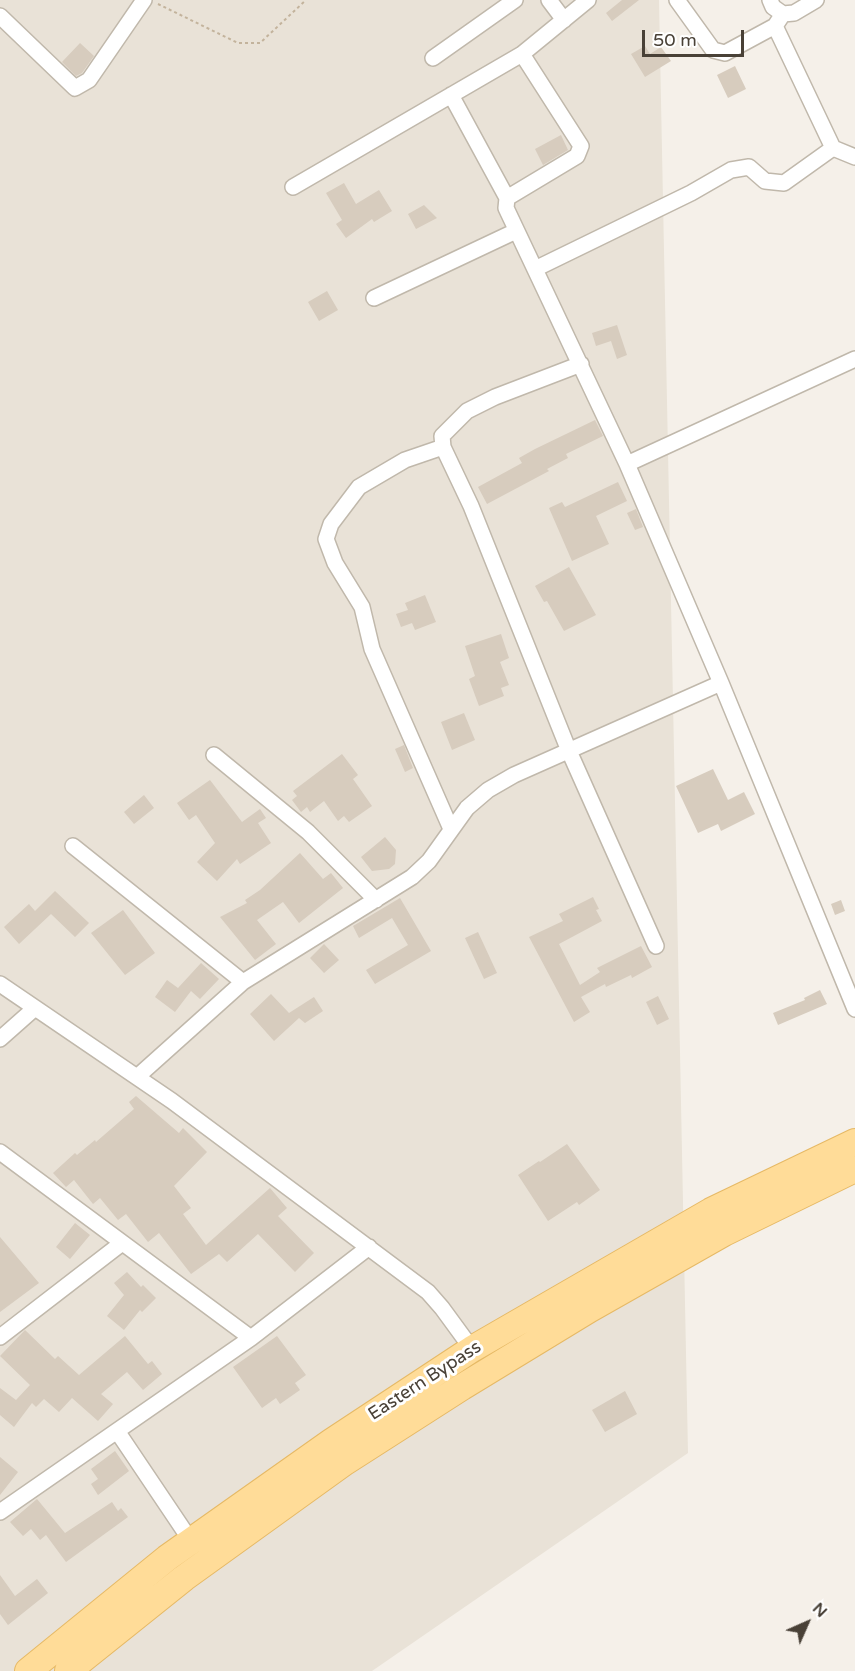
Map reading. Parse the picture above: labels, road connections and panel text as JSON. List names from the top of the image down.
{
  "streets": {
    "main road": ["Eastern Bypass"]
  },
  "scale_bar": "50 m",
  "north": "top right"
}
